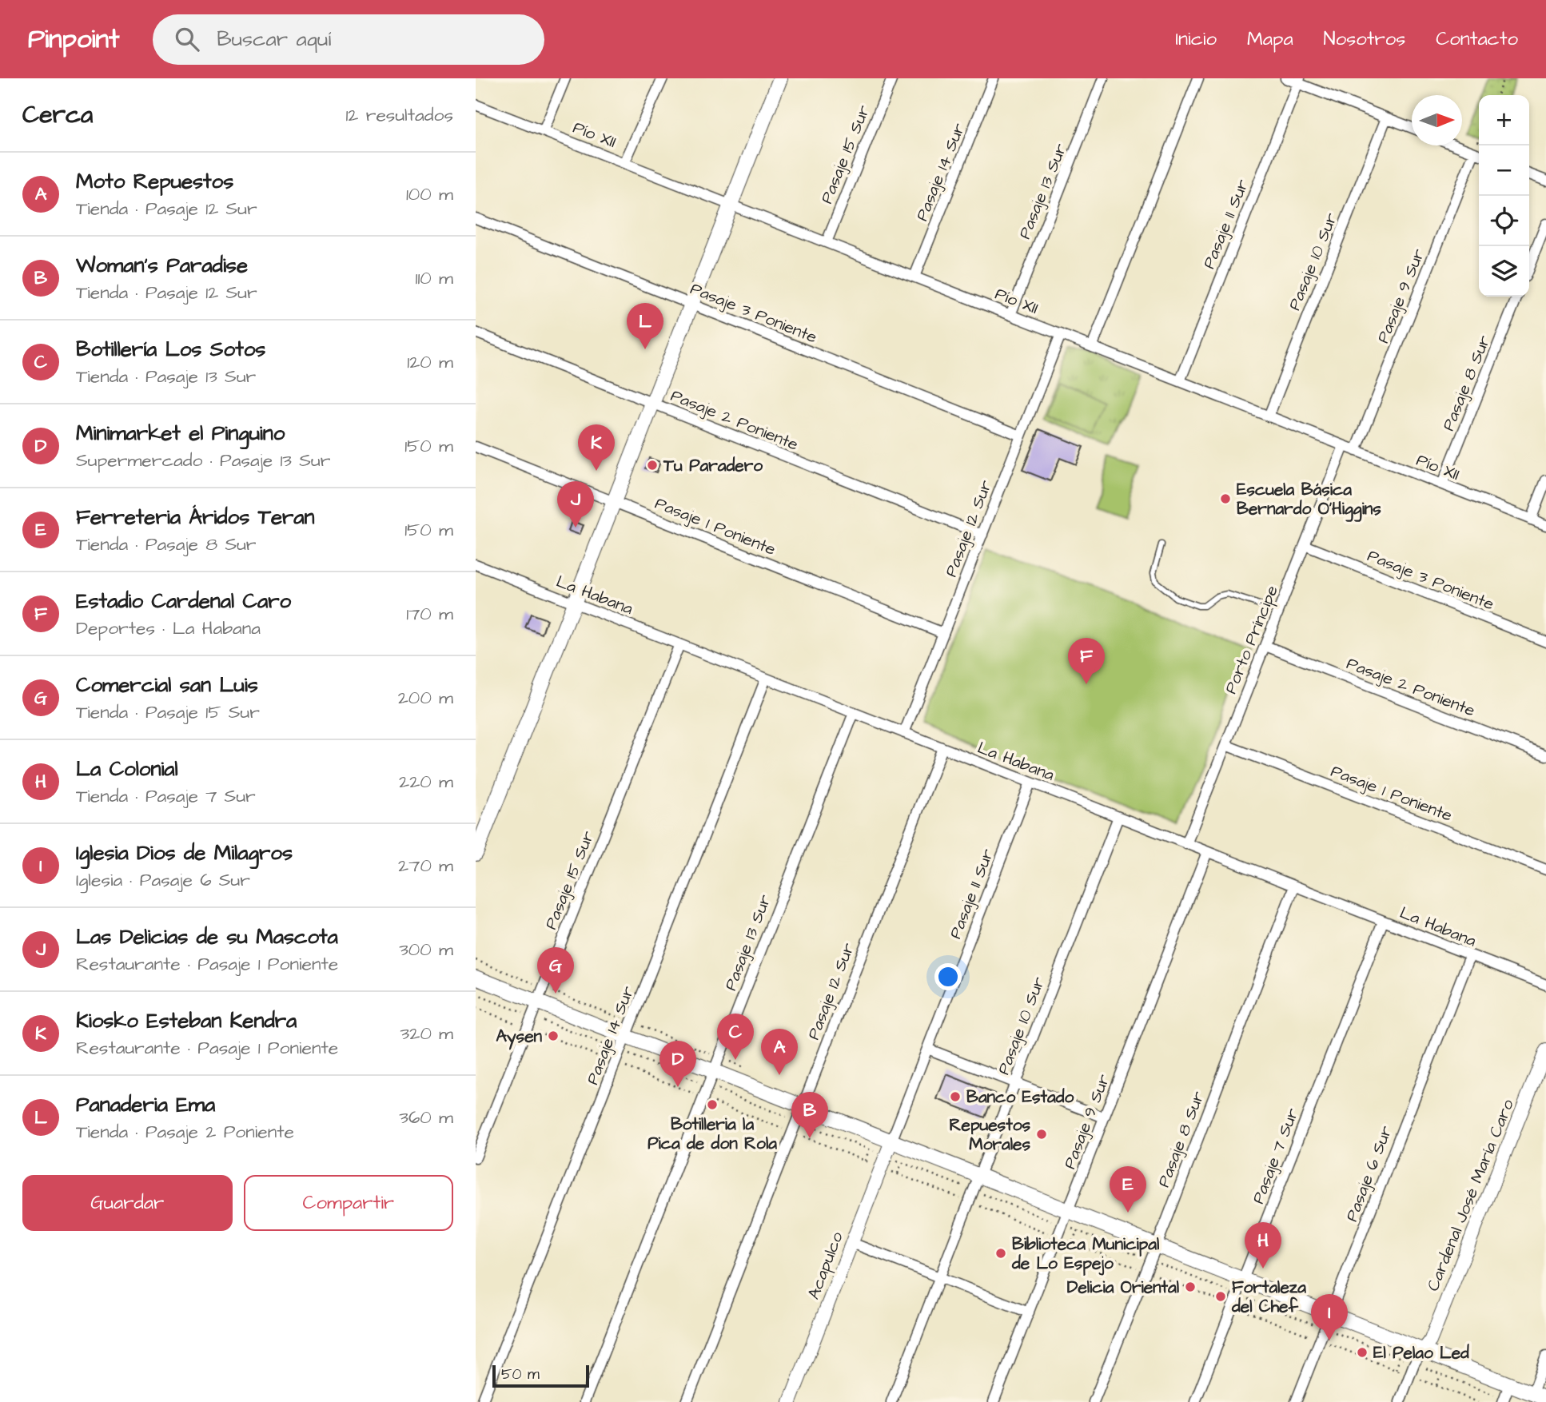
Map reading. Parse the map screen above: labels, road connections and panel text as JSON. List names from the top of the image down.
{
  "streets": {
    "street": [
      "Pío XII",
      "Pasaje 15 Sur",
      "Pasaje 14 Sur",
      "Pasaje 13 Sur",
      "Pasaje 11 Sur",
      "Pasaje 10 Sur",
      "Pasaje 9 Sur",
      "Pasaje 3 Poniente",
      "Pasaje 8 Sur",
      "Pasaje 2 Poniente",
      "Pasaje 1 Poniente",
      "Pasaje 12 Sur",
      "La Habana",
      "Porto Príncipe",
      "Pasaje 7 Sur",
      "Pasaje 6 Sur",
      "Cardenal José María Caro",
      "Acapulco"
    ]
  },
  "crossings": [
    ["Pío XII", "Pasaje 15 Sur"],
    ["Pío XII", "Pasaje 14 Sur"],
    ["Pío XII", "Pasaje 13 Sur"],
    ["Pío XII", "Pasaje 11 Sur"],
    ["Pío XII", "Pasaje 10 Sur"],
    ["Pío XII", "Pasaje 9 Sur"],
    ["Pío XII", "Pasaje 8 Sur"],
    ["Pío XII", "Pasaje 12 Sur"],
    ["Pío XII", "Porto Príncipe"],
    ["Pasaje 15 Sur", "La Habana"],
    ["Pasaje 14 Sur", "La Habana"],
    ["Pasaje 13 Sur", "La Habana"],
    ["Pasaje 11 Sur", "La Habana"],
    ["Pasaje 11 Sur", "Acapulco"],
    ["Pasaje 10 Sur", "La Habana"],
    ["Pasaje 9 Sur", "La Habana"],
    ["Pasaje 3 Poniente", "Pasaje 12 Sur"],
    ["Pasaje 3 Poniente", "Porto Príncipe"],
    ["Pasaje 8 Sur", "La Habana"],
    ["Pasaje 2 Poniente", "Pasaje 12 Sur"],
    ["Pasaje 2 Poniente", "Porto Príncipe"],
    ["Pasaje 1 Poniente", "Pasaje 12 Sur"],
    ["Pasaje 1 Poniente", "Porto Príncipe"],
    ["Pasaje 12 Sur", "La Habana"],
    ["La Habana", "Porto Príncipe"],
    ["La Habana", "Pasaje 7 Sur"],
    ["La Habana", "Pasaje 6 Sur"]
  ],
  "places": [
    "Tu Paradero",
    "Escuela Básica Bernardo O'Higgins",
    "Aysen",
    "Banco Estado",
    "Botilleria la Pica de don Rola",
    "Repuestos Morales",
    "Biblioteca Municipal de Lo Espejo",
    "Delicia Oriental",
    "Fortaleza del Chef",
    "El Pelao Led"
  ],
  "scale_bar": "50 m",
  "north": "right",
  "page": {
    "header": "Pinpoint",
    "search": "Buscar aquí",
    "nav": [
      "Inicio",
      "Mapa",
      "Nosotros",
      "Contacto"
    ],
    "heading": ["Cerca", "12 resultados"],
    "map_buttons": ["+", "−"],
    "list": [
      {
        "mark": "A",
        "name": "Moto Repuestos",
        "note": "Tienda · Pasaje 12 Sur",
        "value": "100 m"
      },
      {
        "mark": "B",
        "name": "Woman's Paradise",
        "note": "Tienda · Pasaje 12 Sur",
        "value": "110 m"
      },
      {
        "mark": "C",
        "name": "Botillería Los Sotos",
        "note": "Tienda · Pasaje 13 Sur",
        "value": "120 m"
      },
      {
        "mark": "D",
        "name": "Minimarket el Pinguino",
        "note": "Supermercado · Pasaje 13 Sur",
        "value": "150 m"
      },
      {
        "mark": "E",
        "name": "Ferreteria Áridos Teran",
        "note": "Tienda · Pasaje 8 Sur",
        "value": "150 m"
      },
      {
        "mark": "F",
        "name": "Estadio Cardenal Caro",
        "note": "Deportes · La Habana",
        "value": "170 m"
      },
      {
        "mark": "G",
        "name": "Comercial san Luis",
        "note": "Tienda · Pasaje 15 Sur",
        "value": "200 m"
      },
      {
        "mark": "H",
        "name": "La Colonial",
        "note": "Tienda · Pasaje 7 Sur",
        "value": "220 m"
      },
      {
        "mark": "I",
        "name": "Iglesia Dios de Milagros",
        "note": "Iglesia · Pasaje 6 Sur",
        "value": "270 m"
      },
      {
        "mark": "J",
        "name": "Las Delicias de su Mascota",
        "note": "Restaurante · Pasaje 1 Poniente",
        "value": "300 m"
      },
      {
        "mark": "K",
        "name": "Kiosko Esteban Kendra",
        "note": "Restaurante · Pasaje 1 Poniente",
        "value": "320 m"
      },
      {
        "mark": "L",
        "name": "Panaderia Ema",
        "note": "Tienda · Pasaje 2 Poniente",
        "value": "360 m"
      }
    ],
    "pins": [
      "L",
      "K",
      "J",
      "F",
      "G",
      "C",
      "A",
      "D",
      "B",
      "E",
      "H",
      "I"
    ],
    "buttons": ["Guardar", "Compartir"],
    "scale": "50 m"
  }
}
